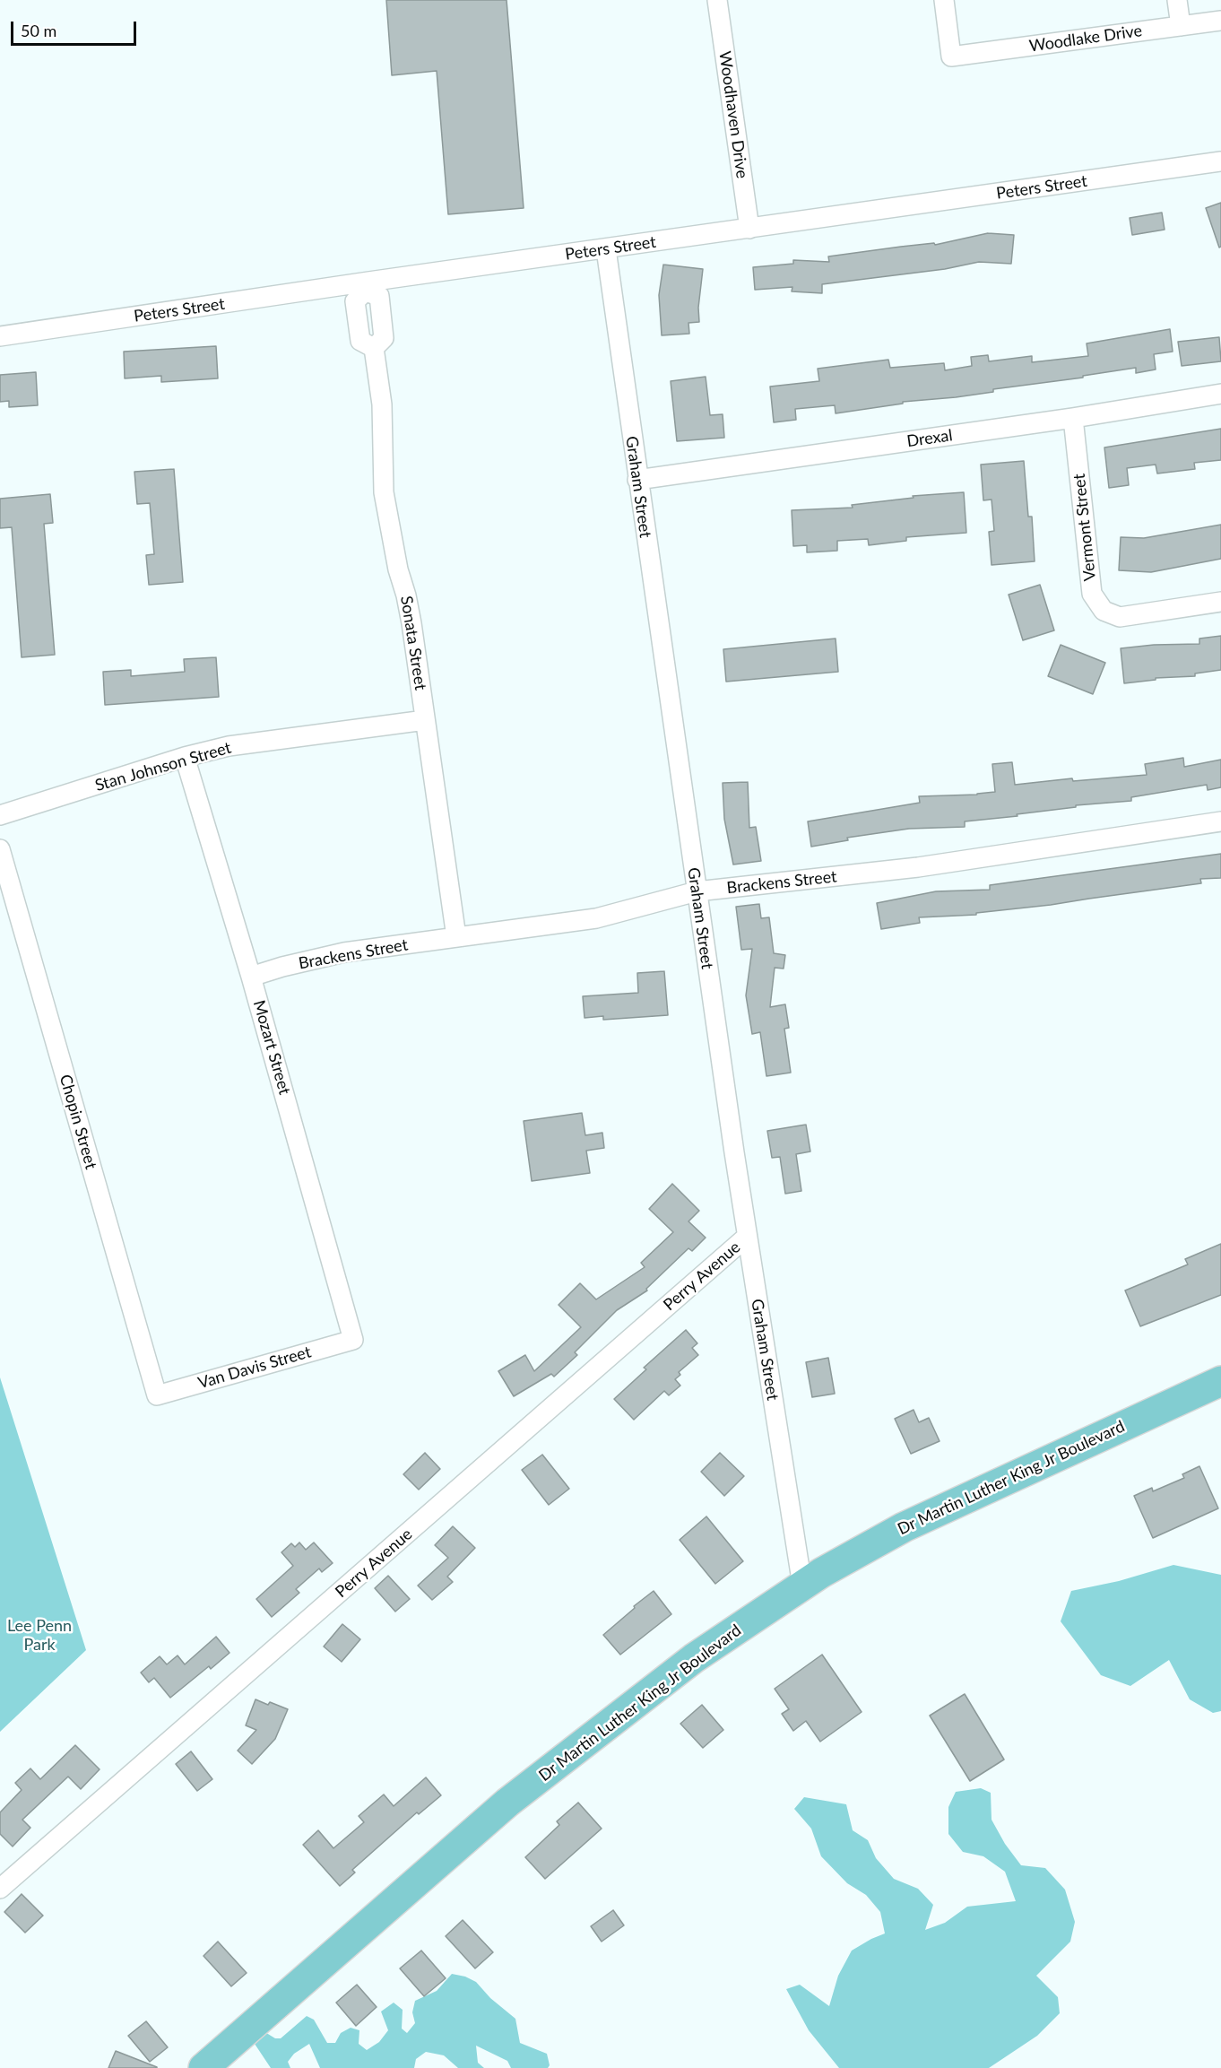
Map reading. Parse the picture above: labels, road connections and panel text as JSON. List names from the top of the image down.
{
  "streets": {
    "main road": ["Dr Martin Luther King Jr Boulevard"],
    "street": [
      "Woodlake Drive",
      "Woodhaven Drive",
      "Peters Street",
      "Drexal",
      "Graham Street",
      "Vermont Street",
      "Sonata Street",
      "Stan Johnson Street",
      "Brackens Street",
      "Mozart Street",
      "Chopin Street",
      "Perry Avenue",
      "Van Davis Street"
    ]
  },
  "crossings": [
    ["Woodhaven Drive", "Peters Street"],
    ["Peters Street", "Graham Street"],
    ["Peters Street", "Sonata Street"],
    ["Drexal", "Graham Street"],
    ["Drexal", "Vermont Street"],
    ["Graham Street", "Brackens Street"],
    ["Graham Street", "Perry Avenue"],
    ["Graham Street", "Dr Martin Luther King Jr Boulevard"],
    ["Sonata Street", "Stan Johnson Street"],
    ["Sonata Street", "Brackens Street"],
    ["Stan Johnson Street", "Mozart Street"],
    ["Brackens Street", "Mozart Street"],
    ["Mozart Street", "Van Davis Street"],
    ["Chopin Street", "Van Davis Street"]
  ],
  "parks": ["Lee Penn Park"],
  "scale_bar": "50 m"
}
